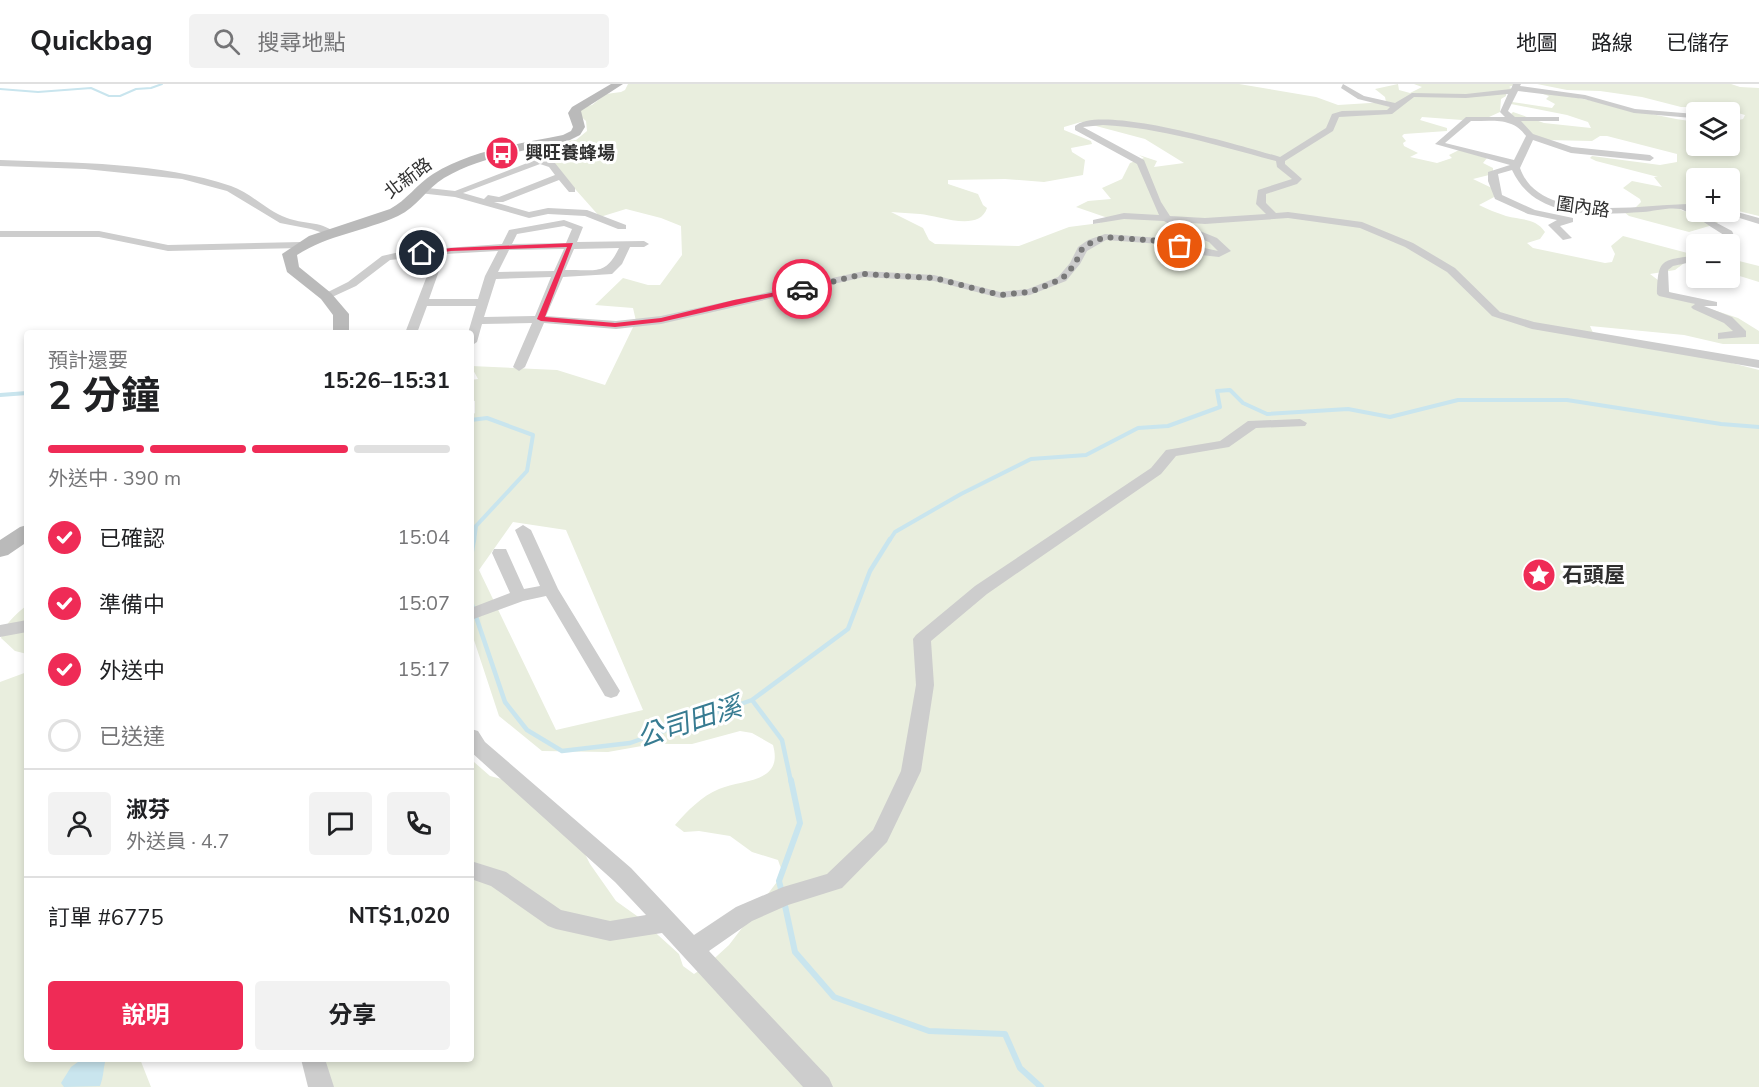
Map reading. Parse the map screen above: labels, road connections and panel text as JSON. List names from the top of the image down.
{
  "streets": {
    "main road": ["北新路"],
    "street": ["圍內路"]
  },
  "water": ["公司田溪"],
  "places": {
    "bus stop": ["興旺養蜂場"],
    "place": ["石頭屋"]
  },
  "page": {
    "header": "Quickbag",
    "search": "搜尋地點",
    "nav": ["地圖", "路線", "已儲存"],
    "map_buttons": ["+", "−"],
    "heading": ["2 分鐘", "預計還要", "15:26–15:31"],
    "panel": [
      "淑芬",
      "外送員 · 4.7",
      "訂單 #6775",
      "NT$1,020"
    ],
    "bar": "外送中 · 390 m",
    "list": [
      ["已確認", "15:04"],
      ["準備中", "15:07"],
      ["外送中", "15:17"],
      "已送達"
    ],
    "buttons": ["說明", "分享"]
  }
}
